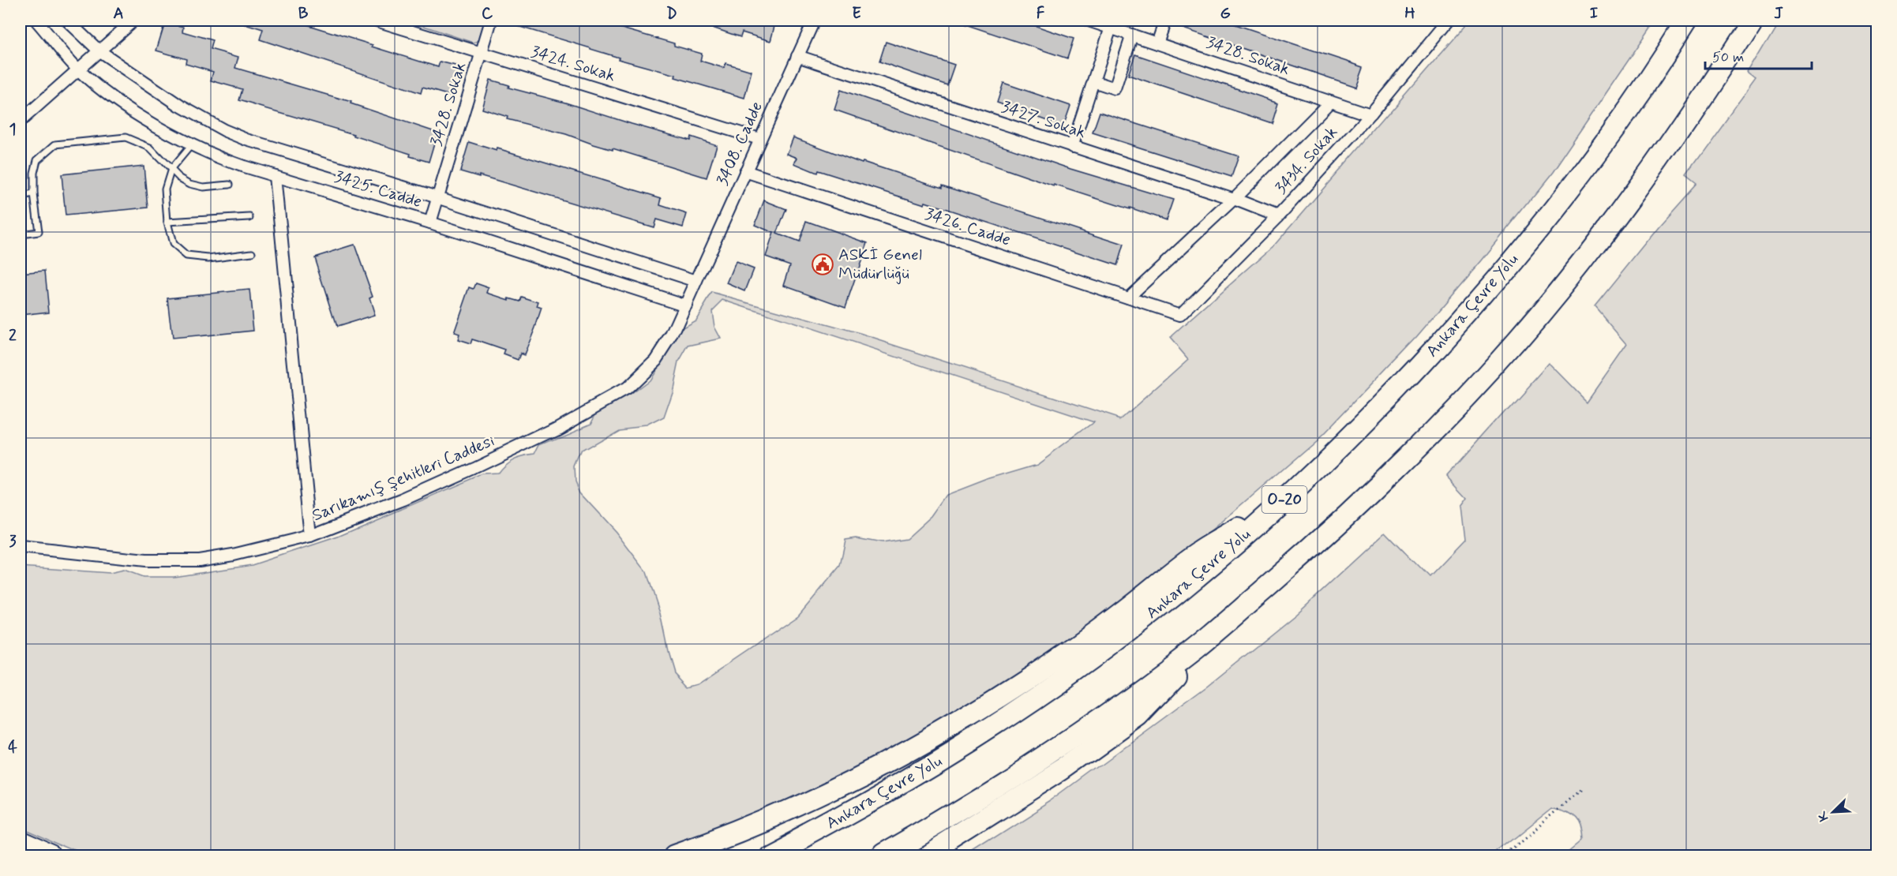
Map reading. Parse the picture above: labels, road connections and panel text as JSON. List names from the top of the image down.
{
  "streets": {
    "highway": ["Ankara Çevre Yolu", "O-20"],
    "street": [
      "3428. Sokak",
      "3424. Sokak",
      "3427. Sokak",
      "3408. Cadde",
      "3434. Sokak",
      "3425. Cadde",
      "3426. Cadde",
      "Sarıkamış Şehitleri Caddesi"
    ]
  },
  "crossings": [
    ["3428. Sokak", "3424. Sokak"],
    ["3428. Sokak", "3434. Sokak"],
    ["3428. Sokak", "3425. Cadde"],
    ["3424. Sokak", "3408. Cadde"],
    ["3427. Sokak", "3408. Cadde"],
    ["3427. Sokak", "3434. Sokak"],
    ["3408. Cadde", "3425. Cadde"],
    ["3408. Cadde", "3426. Cadde"],
    ["3408. Cadde", "Sarıkamış Şehitleri Caddesi"],
    ["3434. Sokak", "3426. Cadde"],
    ["3425. Cadde", "Sarıkamış Şehitleri Caddesi"]
  ],
  "places": {
    "public building": ["ASKİ Genel Müdürlüğü"]
  },
  "scale_bar": "50 m",
  "north": "bottom left",
  "grid": {
    "columns": [
      "A",
      "B",
      "C",
      "D",
      "E",
      "F",
      "G",
      "H",
      "I",
      "J"
    ],
    "rows": [
      "1",
      "2",
      "3",
      "4"
    ]
  }
}
